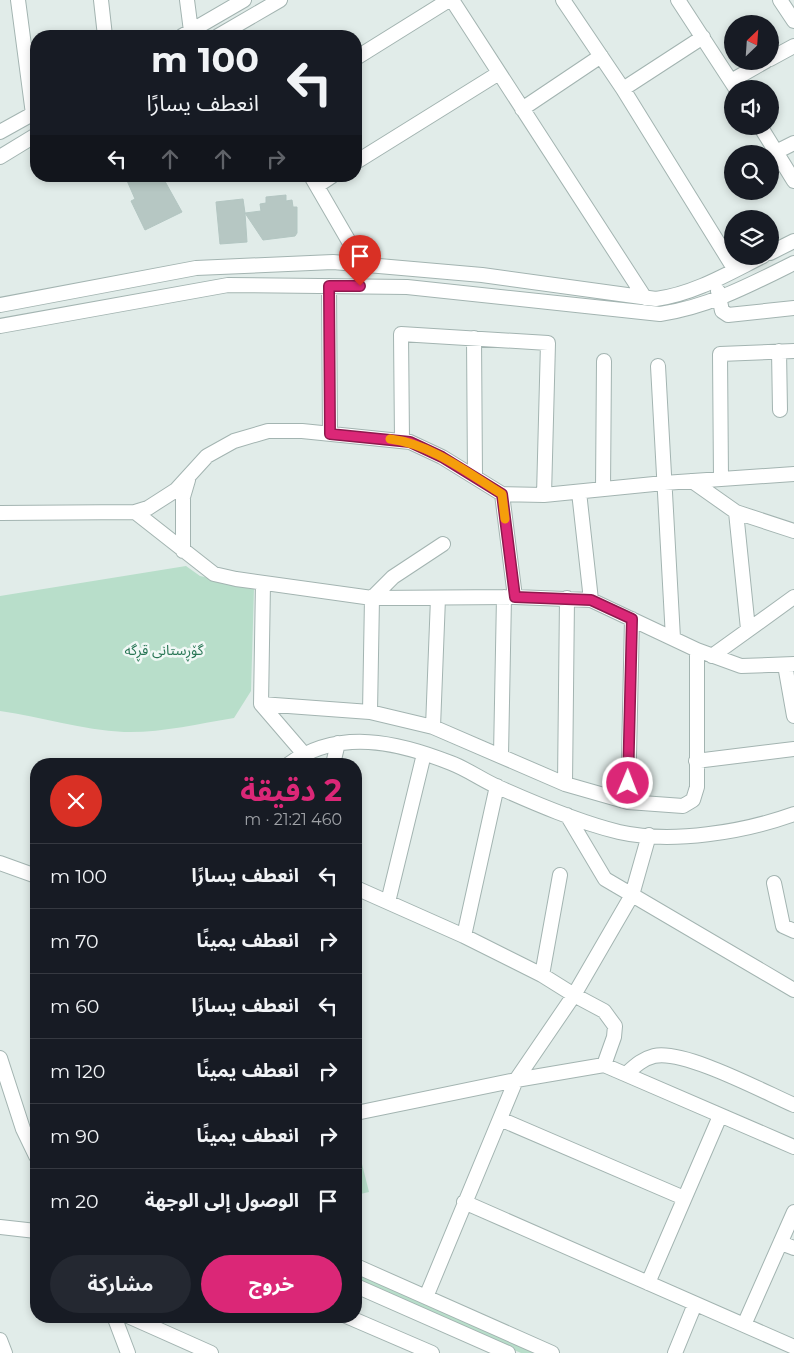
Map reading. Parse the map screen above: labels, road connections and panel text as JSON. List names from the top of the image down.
{
  "parks": ["گۆڕستانی قڕگە"],
  "north": "top right",
  "page": {
    "turn": ["100 m", "انعطف يسارًا"],
    "heading": ["2 دقيقة", "460 m · 21:21"],
    "list": [
      {
        "name": "انعطف يسارًا",
        "value": "100 m"
      },
      {
        "name": "انعطف يمينًا",
        "value": "70 m"
      },
      {
        "name": "انعطف يسارًا",
        "value": "60 m"
      },
      {
        "name": "انعطف يمينًا",
        "value": "120 m"
      },
      {
        "name": "انعطف يمينًا",
        "value": "90 m"
      },
      {
        "name": "الوصول إلى الوجهة",
        "value": "20 m"
      }
    ],
    "buttons": ["خروج", "مشاركة"]
  }
}
